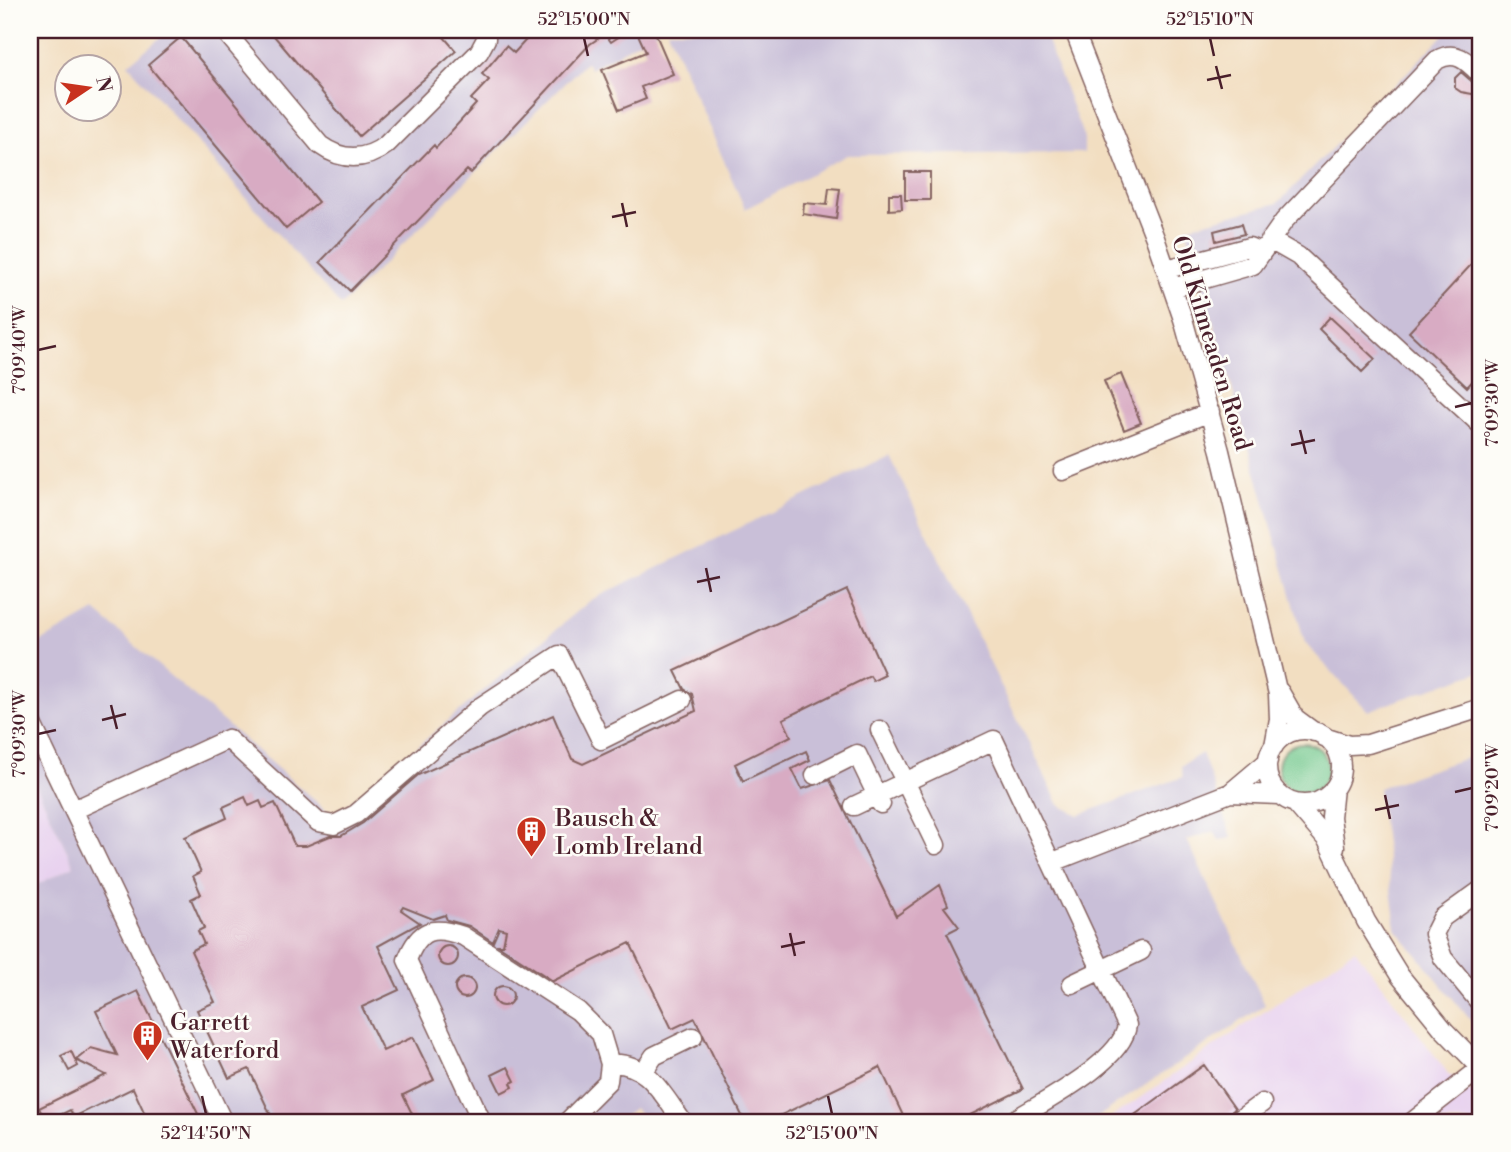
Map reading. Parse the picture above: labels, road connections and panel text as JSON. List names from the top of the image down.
{
  "streets": {
    "street": ["Old Kilmeaden Road"]
  },
  "places": {
    "building": ["Bausch & Lomb Ireland", "Garrett Waterford"]
  },
  "north": "right",
  "coordinates": [
    "52°15'00\"N",
    "52°15'10\"N",
    "7°09'40\"W",
    "7°09'30\"W",
    "7°09'20\"W",
    "52°14'50\"N"
  ]
}
